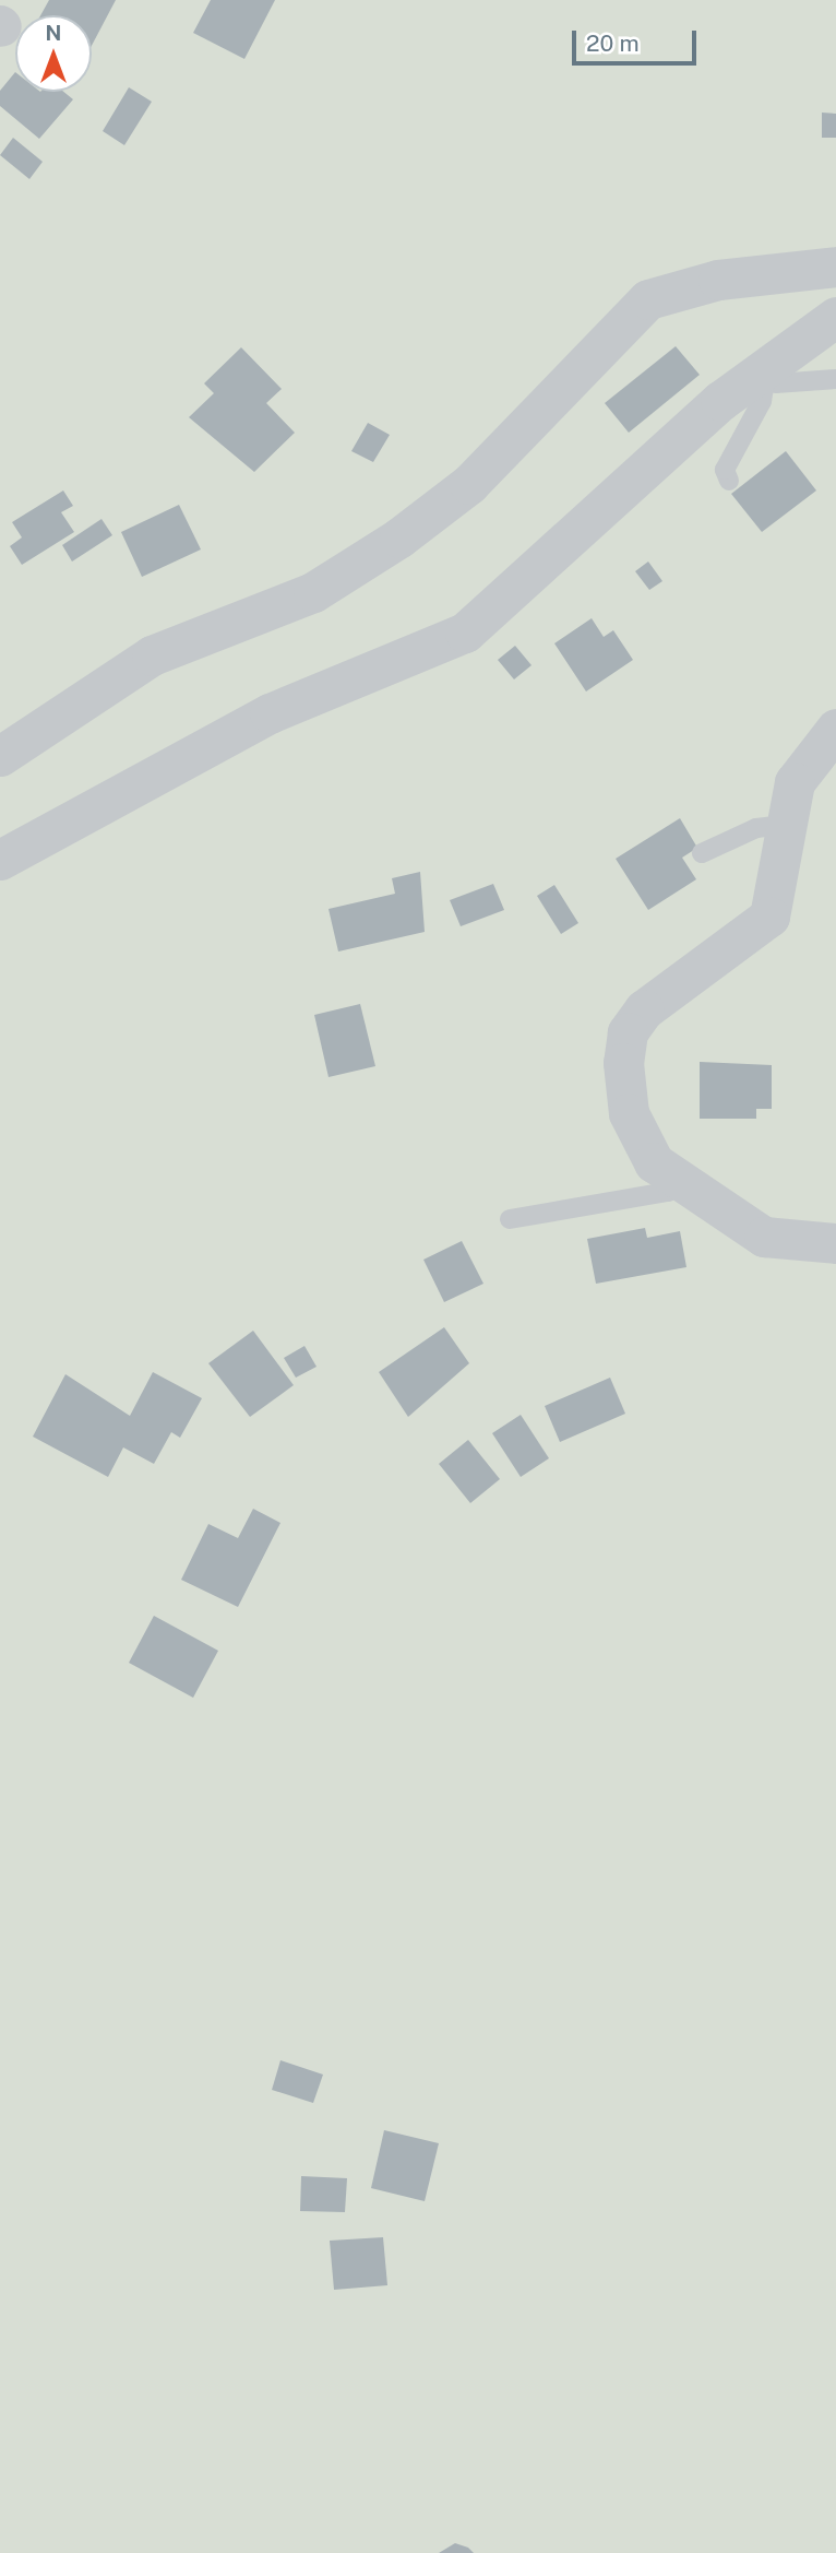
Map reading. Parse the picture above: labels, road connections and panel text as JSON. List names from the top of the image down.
{
  "scale_bar": "20 m",
  "north": "top"
}
